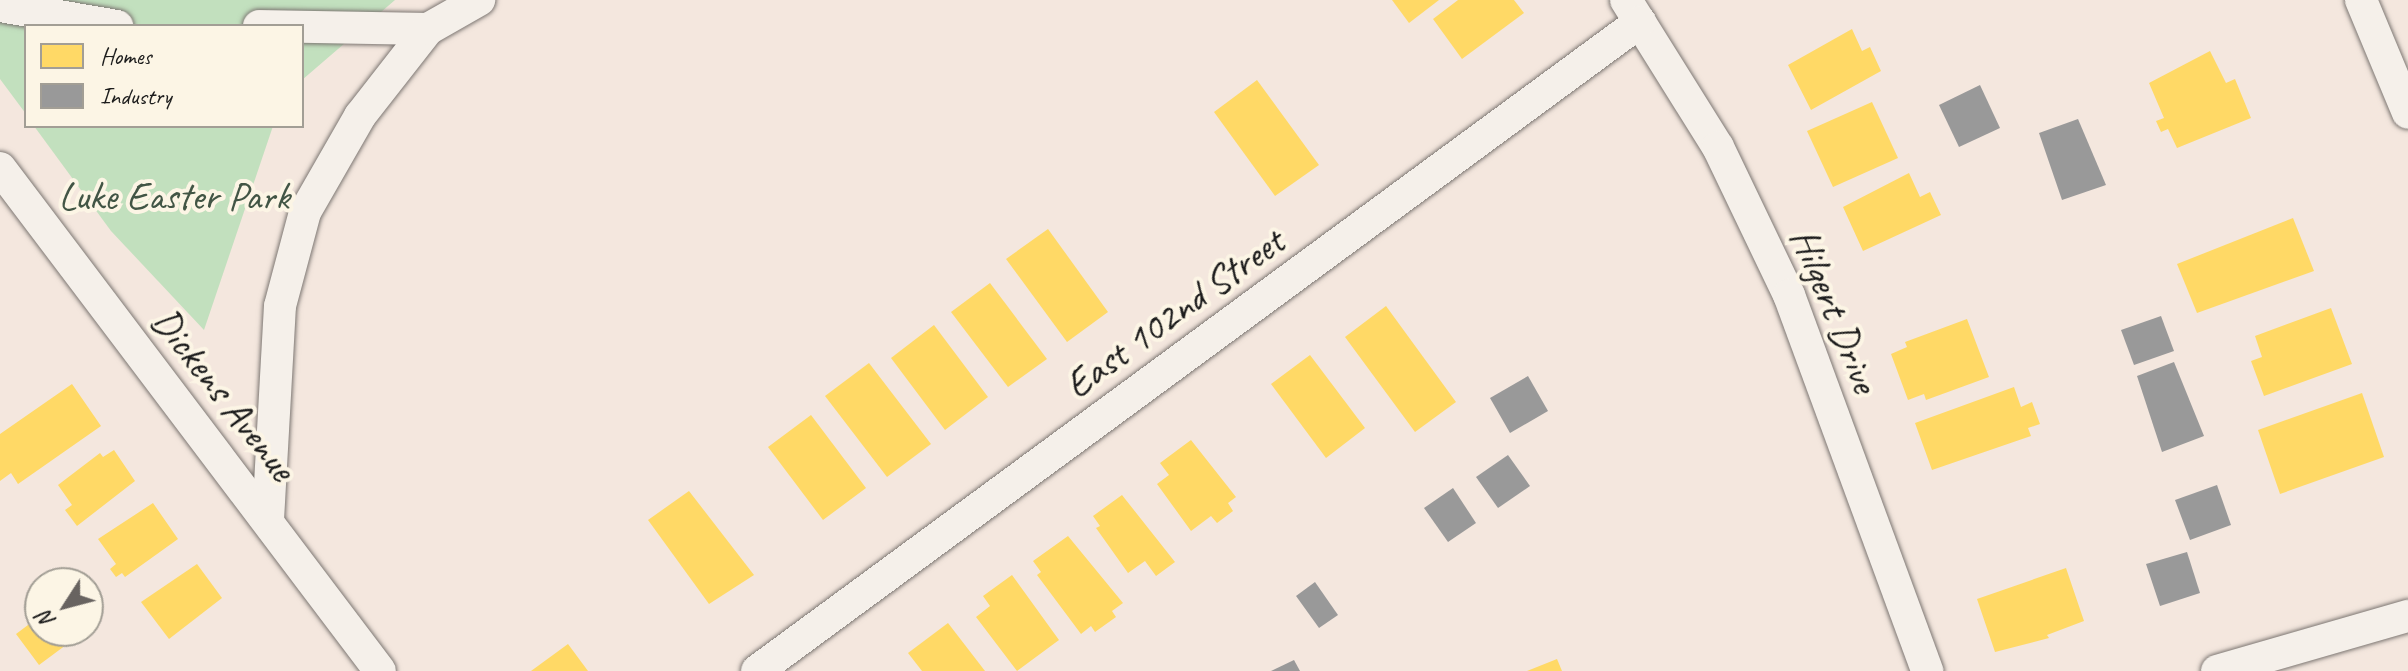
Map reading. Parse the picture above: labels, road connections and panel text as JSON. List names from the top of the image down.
{
  "streets": {
    "street": ["Hilgert Drive", "East 102nd Street", "Dickens Avenue"]
  },
  "crossings": [
    ["Hilgert Drive", "East 102nd Street"]
  ],
  "parks": ["Luke Easter Park"],
  "legend": ["Homes", "Industry"],
  "north": "bottom left"
}
